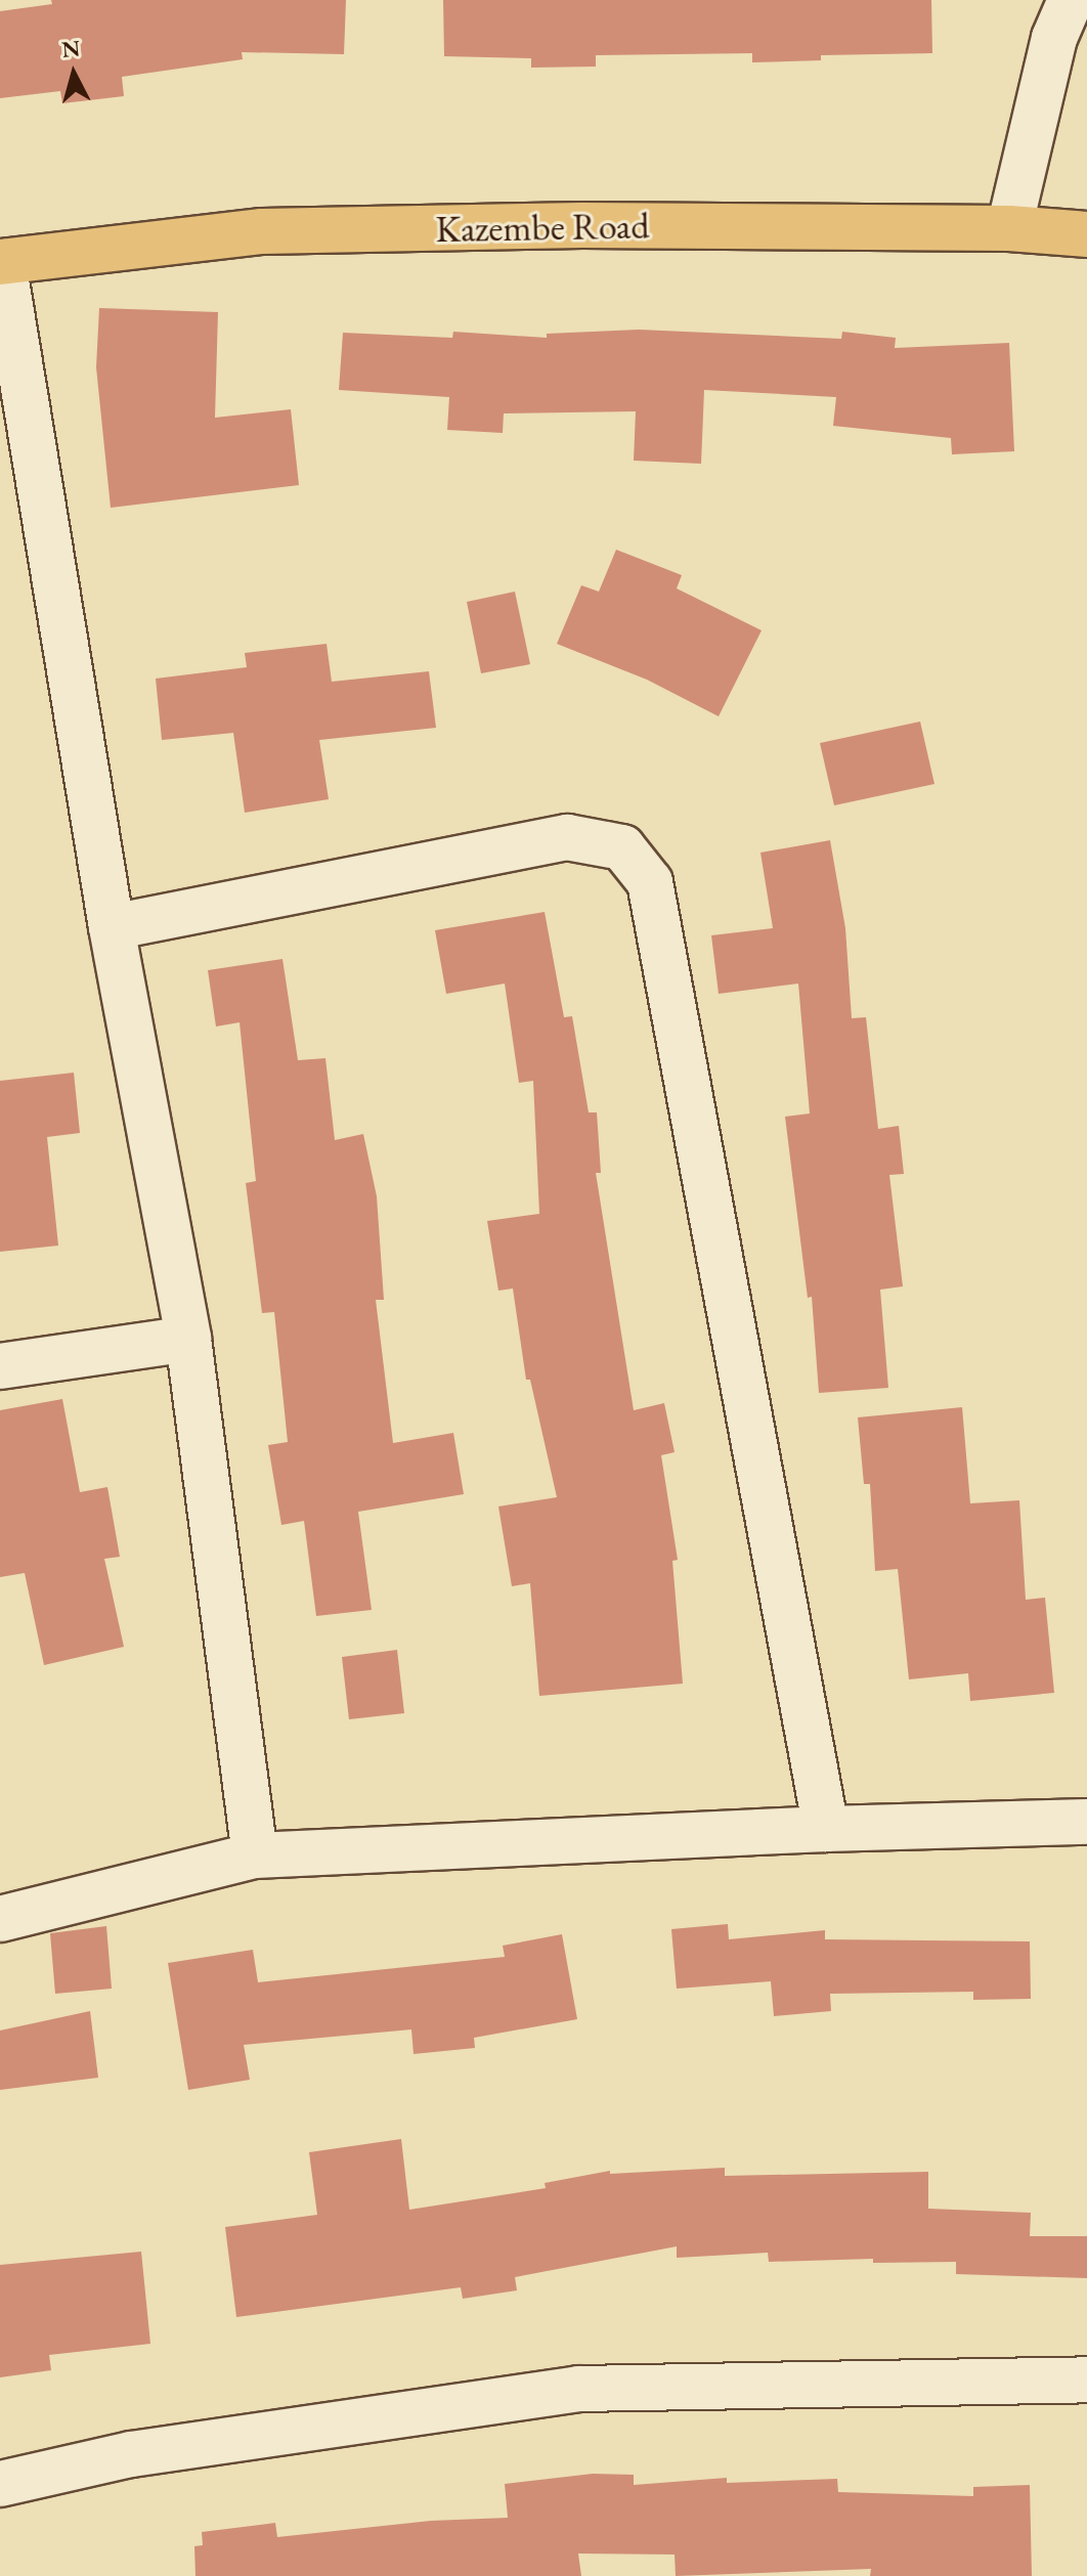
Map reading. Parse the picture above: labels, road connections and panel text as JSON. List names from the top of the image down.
{
  "streets": {
    "main road": ["Kazembe Road"]
  },
  "north": "top"
}
